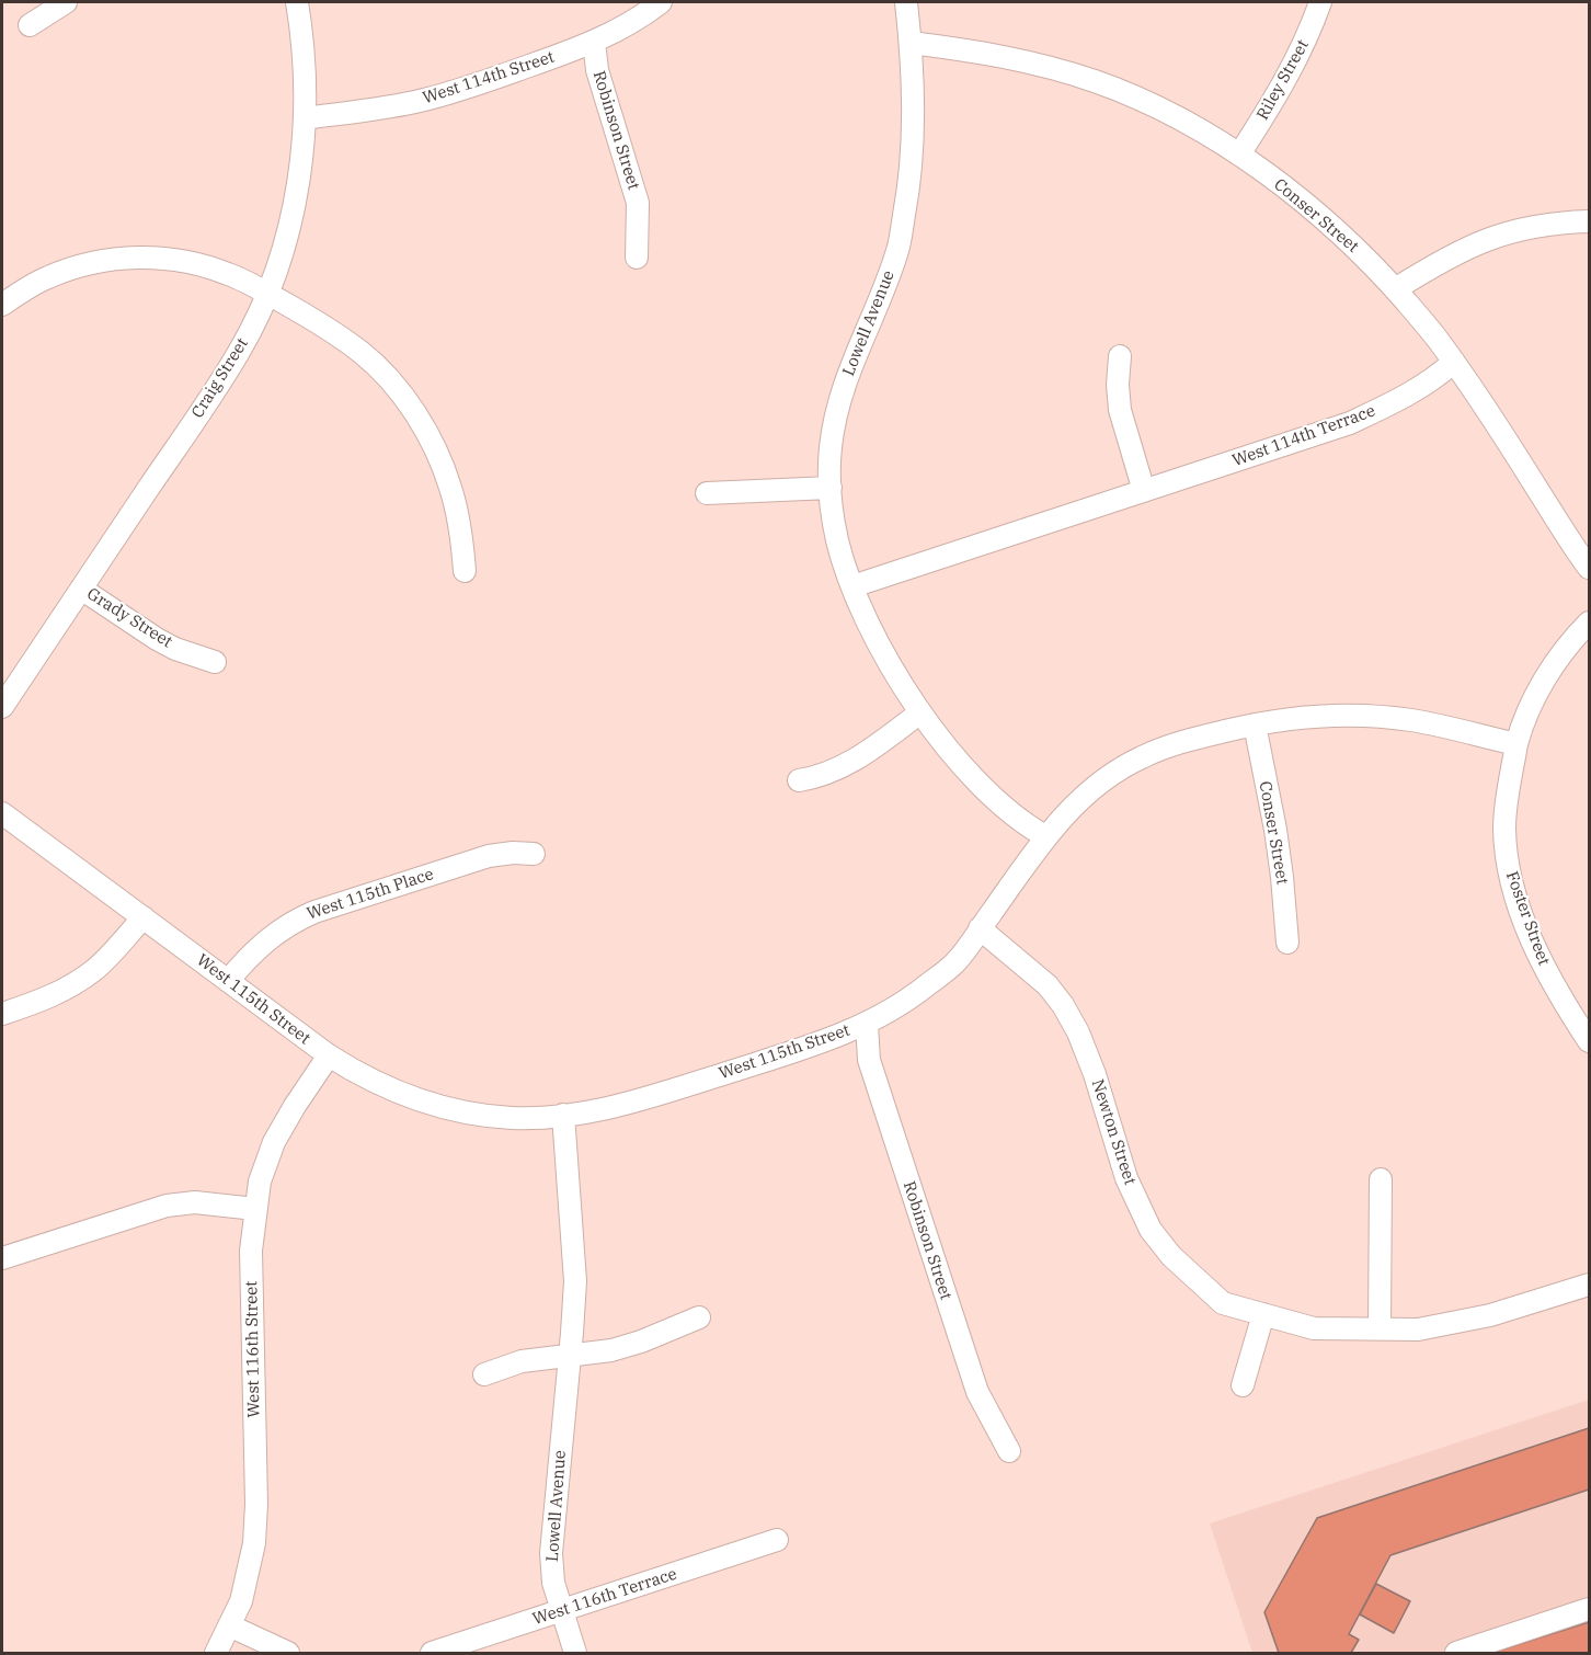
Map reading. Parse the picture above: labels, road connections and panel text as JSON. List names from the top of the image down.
{
  "streets": {
    "street": [
      "West 114th Street",
      "Riley Street",
      "Robinson Street",
      "Conser Street",
      "Lowell Avenue",
      "Craig Street",
      "West 114th Terrace",
      "Grady Street",
      "West 115th Place",
      "Foster Street",
      "West 115th Street",
      "Newton Street",
      "West 116th Street",
      "West 116th Terrace"
    ]
  },
  "crossings": [
    ["West 114th Street", "Robinson Street"],
    ["West 114th Street", "Craig Street"],
    ["Riley Street", "Conser Street"],
    ["Robinson Street", "West 115th Street"],
    ["Conser Street", "Lowell Avenue"],
    ["Conser Street", "West 114th Terrace"],
    ["Conser Street", "West 115th Street"],
    ["Lowell Avenue", "West 114th Terrace"],
    ["Lowell Avenue", "West 115th Street"],
    ["Lowell Avenue", "West 116th Terrace"],
    ["Craig Street", "Grady Street"],
    ["West 115th Place", "West 115th Street"],
    ["Foster Street", "West 115th Street"],
    ["West 115th Street", "Newton Street"],
    ["West 115th Street", "West 116th Street"]
  ]
}
